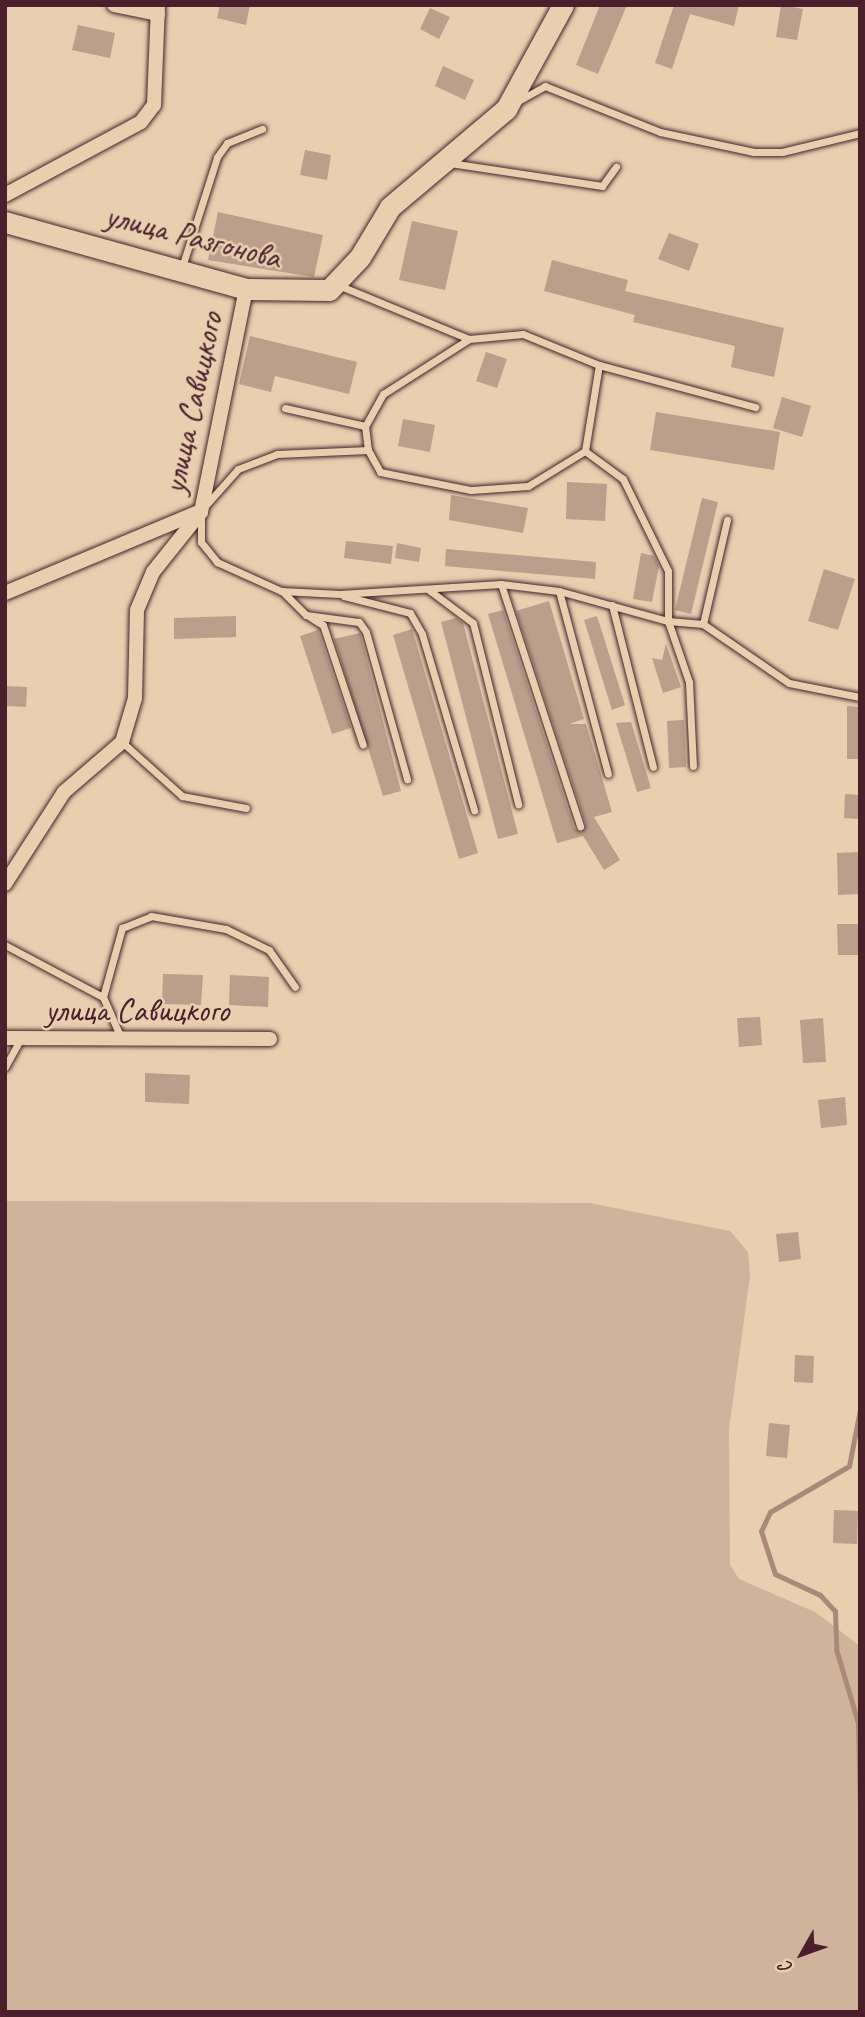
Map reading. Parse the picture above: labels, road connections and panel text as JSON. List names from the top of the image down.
{
  "streets": {
    "street": ["улица Разгонова", "улица Савицкого"]
  },
  "crossings": [
    ["улица Разгонова", "улица Савицкого"]
  ],
  "north": "bottom left"
}
